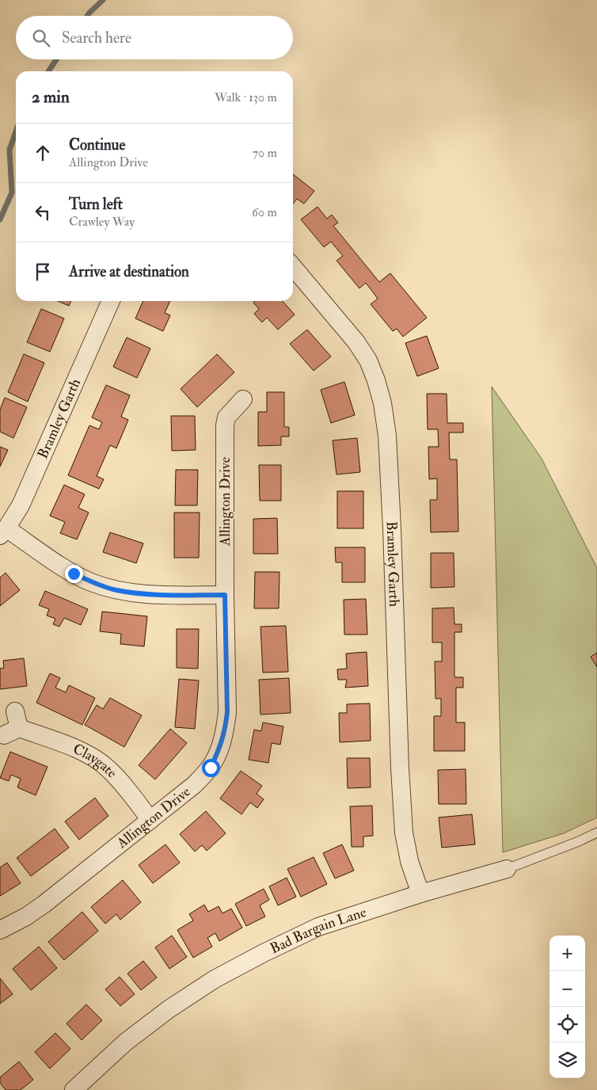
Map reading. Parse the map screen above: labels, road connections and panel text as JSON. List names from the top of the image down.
{
  "streets": {
    "street": [
      "Bramley Garth",
      "Allington Drive",
      "Claygate",
      "Bad Bargain Lane"
    ]
  },
  "crossings": [
    ["Bramley Garth", "Bad Bargain Lane"],
    ["Allington Drive", "Claygate"]
  ],
  "page": {
    "search": "Search here",
    "heading": ["2 min", "Walk · 130 m"],
    "list": [
      ["Continue", "Allington Drive", "70 m"],
      ["Turn left", "Crawley Way", "60 m"],
      "Arrive at destination"
    ],
    "map_buttons": ["+", "−"]
  }
}
